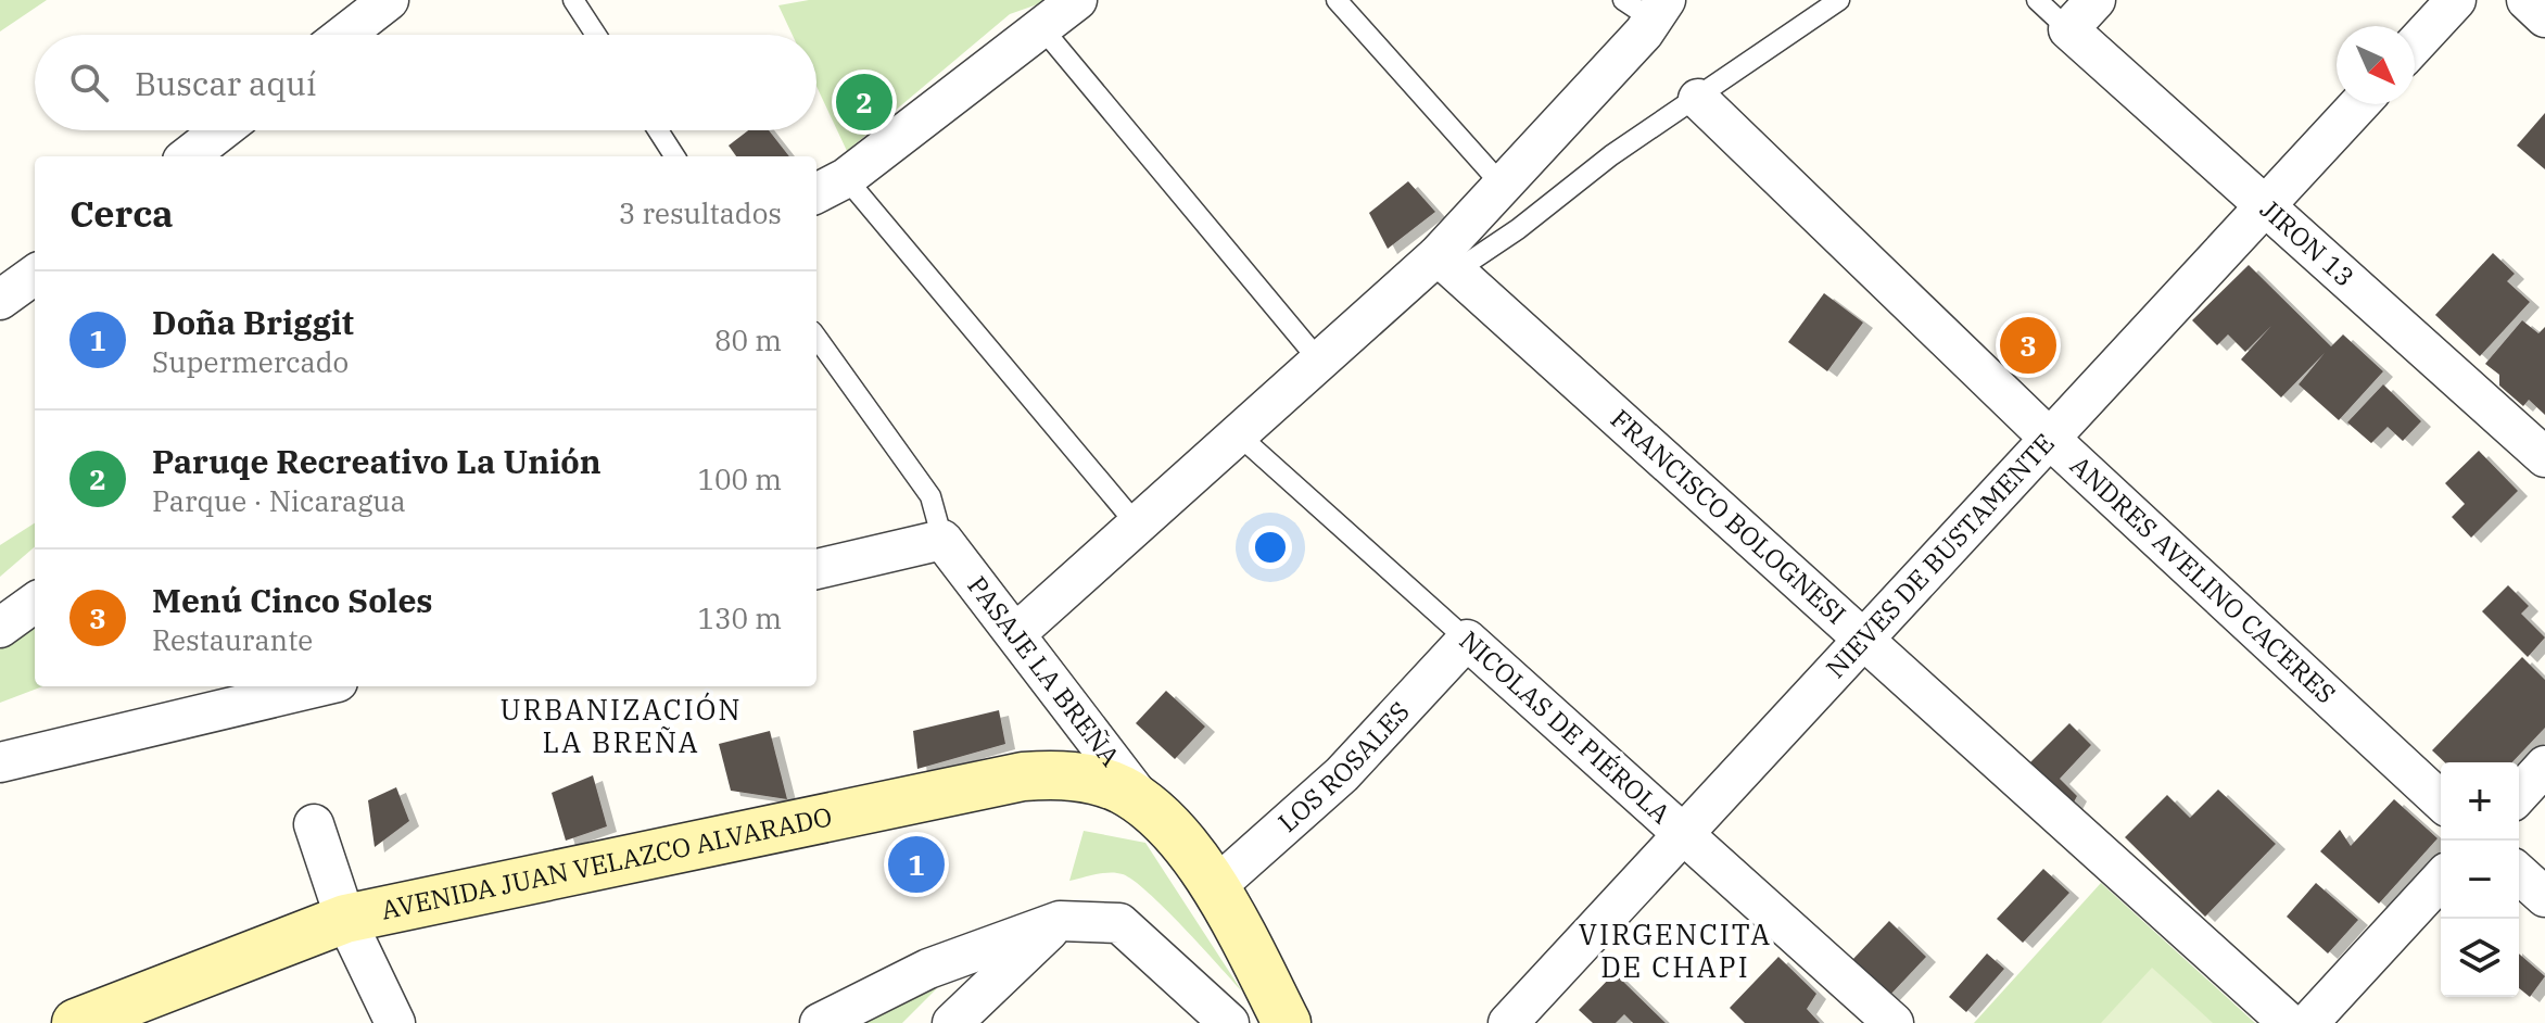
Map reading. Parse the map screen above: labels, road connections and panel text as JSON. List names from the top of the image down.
{
  "streets": {
    "street": [
      "JIRON 13",
      "FRANCISCO BOLOGNESI",
      "NIEVES DE BUSTAMENTE",
      "ANDRES AVELINO CACERES",
      "PASAJE LA BREÑA",
      "NICOLAS DE PIÉROLA",
      "LOS ROSALES",
      "AVENIDA JUAN VELAZCO ALVARADO"
    ]
  },
  "crossings": [
    ["JIRON 13", "NIEVES DE BUSTAMENTE"],
    ["FRANCISCO BOLOGNESI", "NIEVES DE BUSTAMENTE"],
    ["NIEVES DE BUSTAMENTE", "ANDRES AVELINO CACERES"],
    ["NIEVES DE BUSTAMENTE", "NICOLAS DE PIÉROLA"],
    ["PASAJE LA BREÑA", "AVENIDA JUAN VELAZCO ALVARADO"],
    ["NICOLAS DE PIÉROLA", "LOS ROSALES"],
    ["LOS ROSALES", "AVENIDA JUAN VELAZCO ALVARADO"]
  ],
  "districts": ["URBANIZACIÓN LA BREÑA", "VIRGENCITA DE CHAPI"],
  "north": "bottom right",
  "page": {
    "search": "Buscar aquí",
    "pins": ["2", "3", "1"],
    "heading": ["Cerca", "3 resultados"],
    "list": [
      {
        "mark": "1",
        "name": "Doña Briggit",
        "note": "Supermercado",
        "value": "80 m"
      },
      {
        "mark": "2",
        "name": "Paruqe Recreativo La Unión",
        "note": "Parque · Nicaragua",
        "value": "100 m"
      },
      {
        "mark": "3",
        "name": "Menú Cinco Soles",
        "note": "Restaurante",
        "value": "130 m"
      }
    ],
    "map_buttons": ["+", "−"]
  }
}
